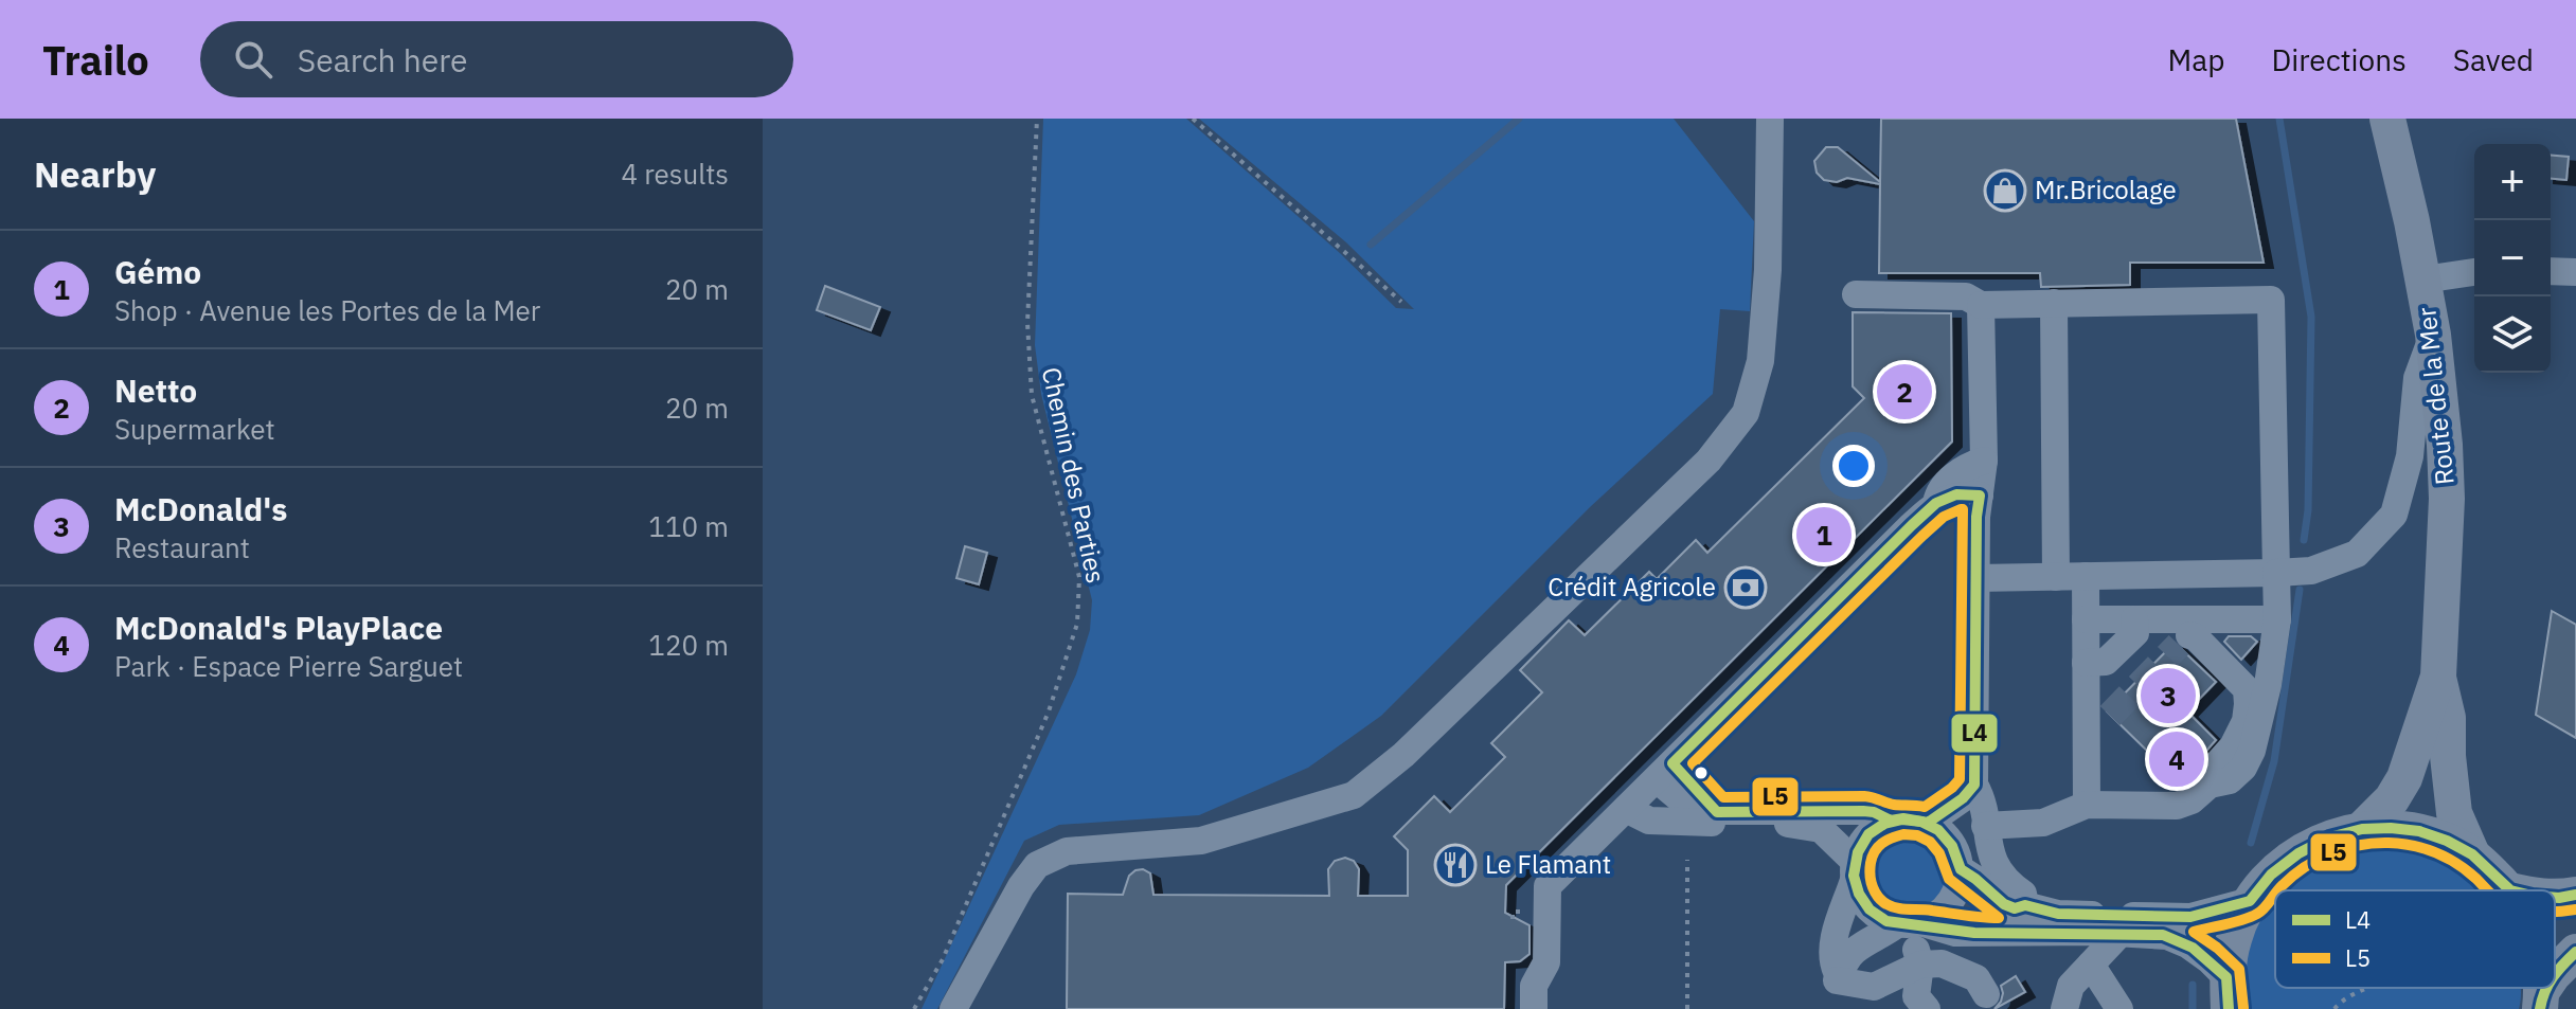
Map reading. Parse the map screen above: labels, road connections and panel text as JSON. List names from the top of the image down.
{
  "streets": {
    "main road": ["Route de la Mer"],
    "path": ["Chemin des Parties"]
  },
  "places": {
    "shop": ["Mr.Bricolage"],
    "bank": ["Crédit Agricole"],
    "restaurant": ["Le Flamant"]
  },
  "lines": ["transit line L4", "transit line L5"],
  "legend": ["L4", "L5"],
  "page": {
    "header": "Trailo",
    "search": "Search here",
    "nav": ["Map", "Directions", "Saved"],
    "heading": ["Nearby", "4 results"],
    "map_buttons": ["+", "−"],
    "list": [
      {
        "mark": "1",
        "name": "Gémo",
        "note": "Shop · Avenue les Portes de la Mer",
        "value": "20 m"
      },
      {
        "mark": "2",
        "name": "Netto",
        "note": "Supermarket",
        "value": "20 m"
      },
      {
        "mark": "3",
        "name": "McDonald's",
        "note": "Restaurant",
        "value": "110 m"
      },
      {
        "mark": "4",
        "name": "McDonald's PlayPlace",
        "note": "Park · Espace Pierre Sarguet",
        "value": "120 m"
      }
    ],
    "pins": [
      "2",
      "1",
      "3",
      "4"
    ]
  }
}
